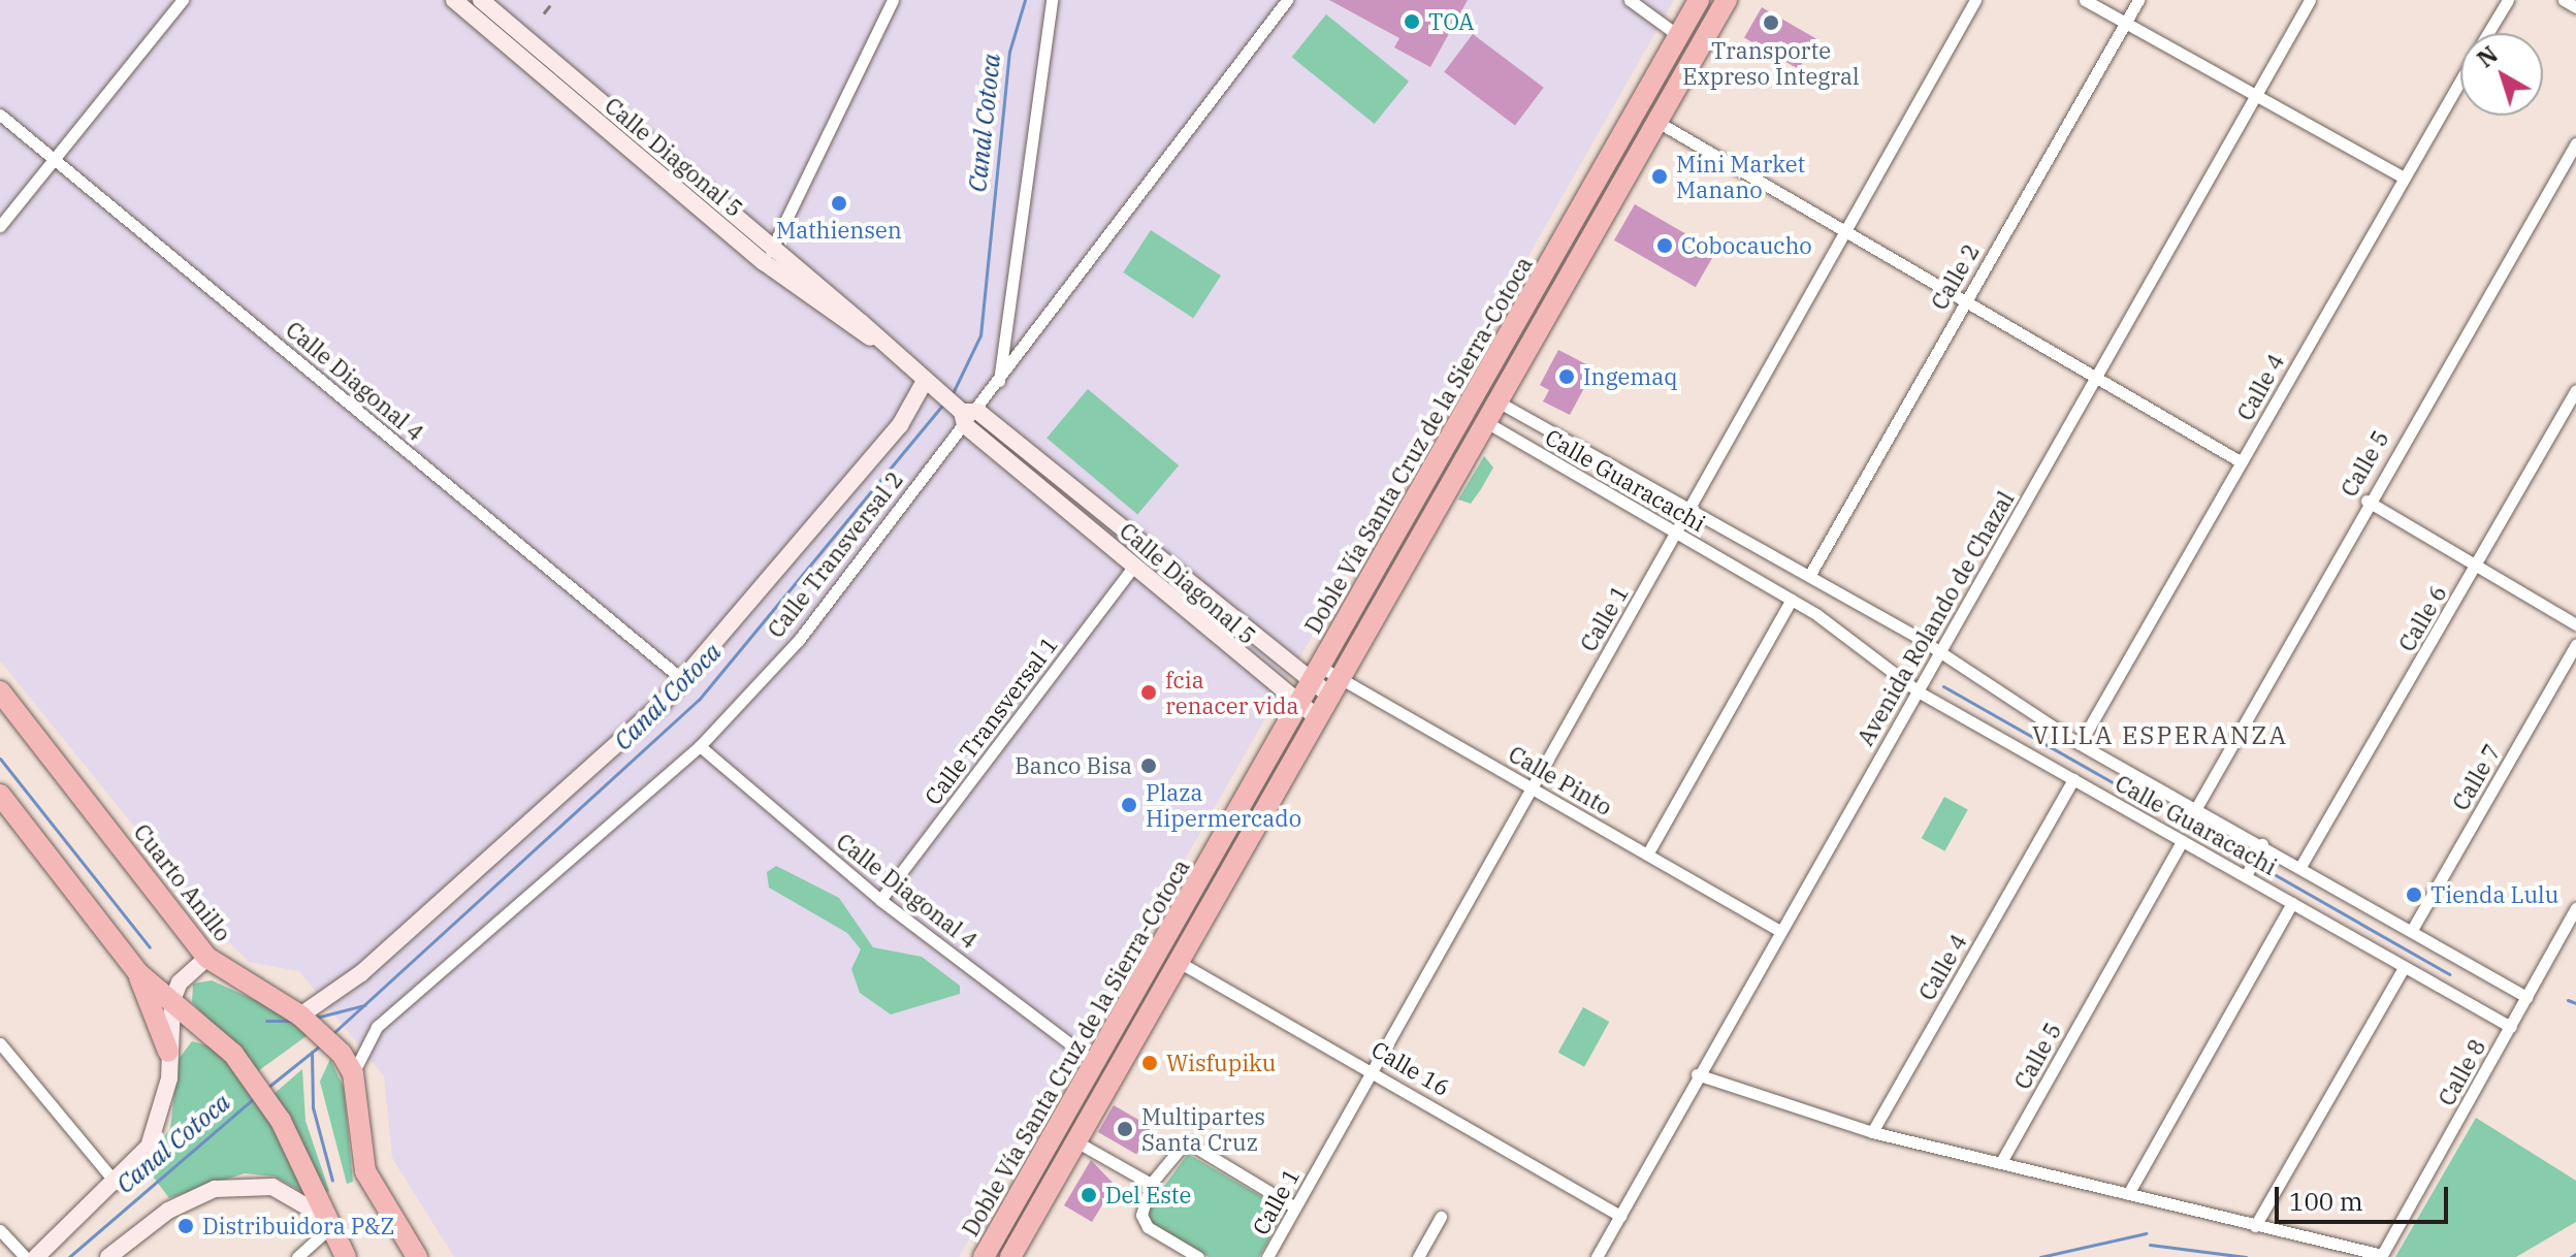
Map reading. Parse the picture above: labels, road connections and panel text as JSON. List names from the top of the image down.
{
  "streets": {
    "highway": ["Doble Vía Santa Cruz de la Sierra-Cotoca", "Cuarto Anillo"],
    "street": [
      "Calle Diagonal 5",
      "Calle 2",
      "Calle Diagonal 4",
      "Calle 4",
      "Calle 5",
      "Calle Guaracachi",
      "Calle Transversal 2",
      "Calle 1",
      "Avenida Rolando de Chazal",
      "Calle 6",
      "Calle Transversal 1",
      "Calle 7",
      "Calle Pinto",
      "Calle 16",
      "Calle 8"
    ]
  },
  "crossings": [
    ["Calle Diagonal 5", "Doble Vía Santa Cruz de la Sierra-Cotoca"],
    ["Calle Diagonal 5", "Calle Transversal 2"],
    ["Calle Diagonal 5", "Calle Transversal 1"],
    ["Calle Diagonal 5", "Calle Pinto"],
    ["Calle 2", "Calle Guaracachi"],
    ["Calle Diagonal 4", "Doble Vía Santa Cruz de la Sierra-Cotoca"],
    ["Calle Diagonal 4", "Calle Transversal 2"],
    ["Calle Diagonal 4", "Calle Transversal 1"],
    ["Calle 4", "Calle Guaracachi"],
    ["Doble Vía Santa Cruz de la Sierra-Cotoca", "Calle Guaracachi"],
    ["Doble Vía Santa Cruz de la Sierra-Cotoca", "Calle Pinto"],
    ["Doble Vía Santa Cruz de la Sierra-Cotoca", "Calle 16"],
    ["Calle 5", "Calle Guaracachi"],
    ["Calle Guaracachi", "Calle 1"],
    ["Calle Guaracachi", "Avenida Rolando de Chazal"],
    ["Calle Guaracachi", "Calle 6"],
    ["Calle Guaracachi", "Calle 7"],
    ["Calle Guaracachi", "Calle 8"],
    ["Calle Transversal 2", "Cuarto Anillo"],
    ["Calle 1", "Calle Pinto"],
    ["Calle 1", "Calle 16"],
    ["Avenida Rolando de Chazal", "Calle Pinto"],
    ["Avenida Rolando de Chazal", "Calle 16"]
  ],
  "districts": ["VILLA ESPERANZA"],
  "water": ["Canal Cotoca"],
  "places": [
    "TOA",
    "Transporte Expreso Integral",
    "Mini Market Manano",
    "Mathiensen",
    "Cobocaucho",
    "Ingemaq",
    "fcia renacer vida",
    "Banco Bisa",
    "Plaza Hipermercado",
    "Tienda Lulu",
    "Wisfupiku",
    "Multipartes Santa Cruz",
    "Del Este",
    "Distribuidora P&Z"
  ],
  "scale_bar": "100 m",
  "north": "top left"
}
